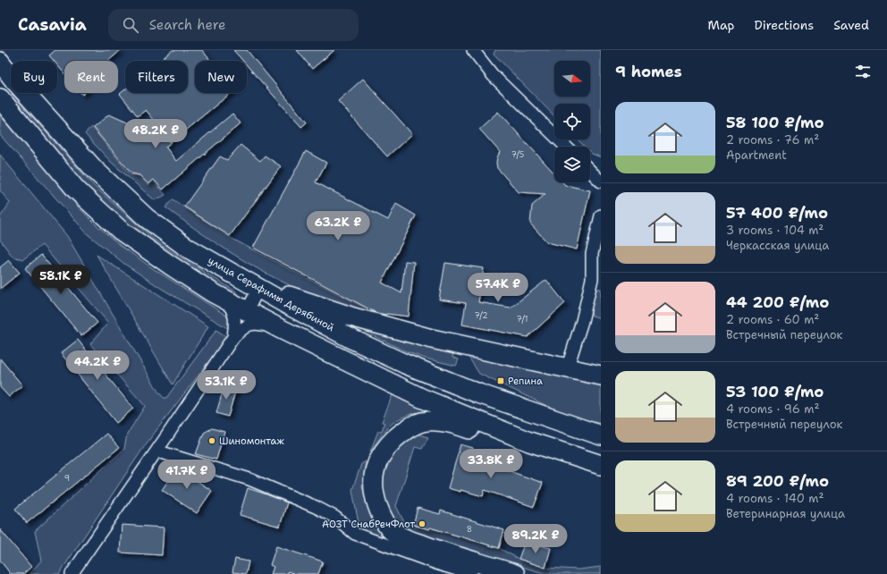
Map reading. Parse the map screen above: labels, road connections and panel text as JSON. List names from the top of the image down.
{
  "streets": {
    "main road": ["улица Серафимы Дерябиной"]
  },
  "places": {
    "transit": ["Репина"],
    "other": ["Шиномонтаж", "АОЗТ СнабРечФлот"]
  },
  "house_numbers": [
    "7/5",
    "7/2",
    "7/1",
    "9",
    "8"
  ],
  "north": "right",
  "page": {
    "header": "Casavia",
    "search": "Search here",
    "nav": ["Map", "Directions", "Saved"],
    "heading": "9 homes",
    "chip": [
      "Buy",
      "Rent",
      "Filters",
      "New"
    ],
    "list": [
      {
        "name": "58 100 ₽/mo",
        "note": "2 rooms · 76 m² · Apartment"
      },
      {
        "name": "57 400 ₽/mo",
        "note": "3 rooms · 104 m² · Черкасская улица"
      },
      {
        "name": "44 200 ₽/mo",
        "note": "2 rooms · 60 m² · Встречный переулок"
      },
      {
        "name": "53 100 ₽/mo",
        "note": "4 rooms · 96 m² · Встречный переулок"
      },
      {
        "name": "89 200 ₽/mo",
        "note": "4 rooms · 140 m² · Ветеринарная улица"
      }
    ],
    "price": [
      "48.2K ₽",
      "63.2K ₽",
      "58.1K ₽",
      "57.4K ₽",
      "44.2K ₽",
      "53.1K ₽",
      "33.8K ₽",
      "41.7K ₽",
      "89.2K ₽"
    ]
  }
}
